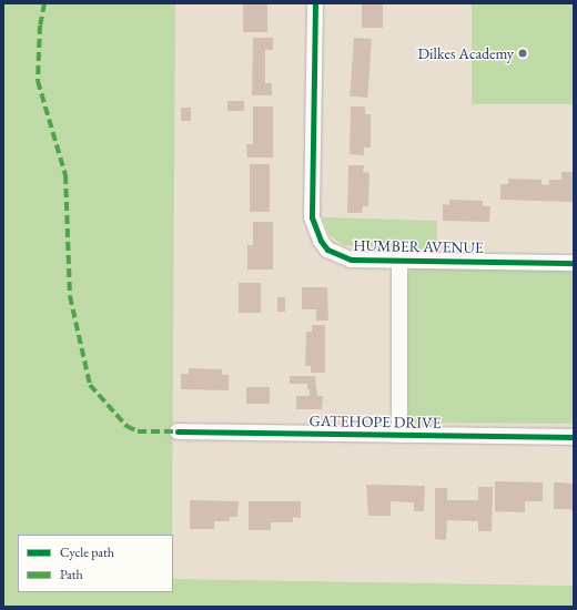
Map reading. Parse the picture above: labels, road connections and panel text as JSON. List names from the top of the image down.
{
  "streets": {
    "street": ["HUMBER AVENUE", "GATEHOPE DRIVE"]
  },
  "crossings": [
    ["HUMBER AVENUE", "GATEHOPE DRIVE"]
  ],
  "places": ["Dilkes Academy"],
  "legend": ["Cycle path", "Path"]
}
